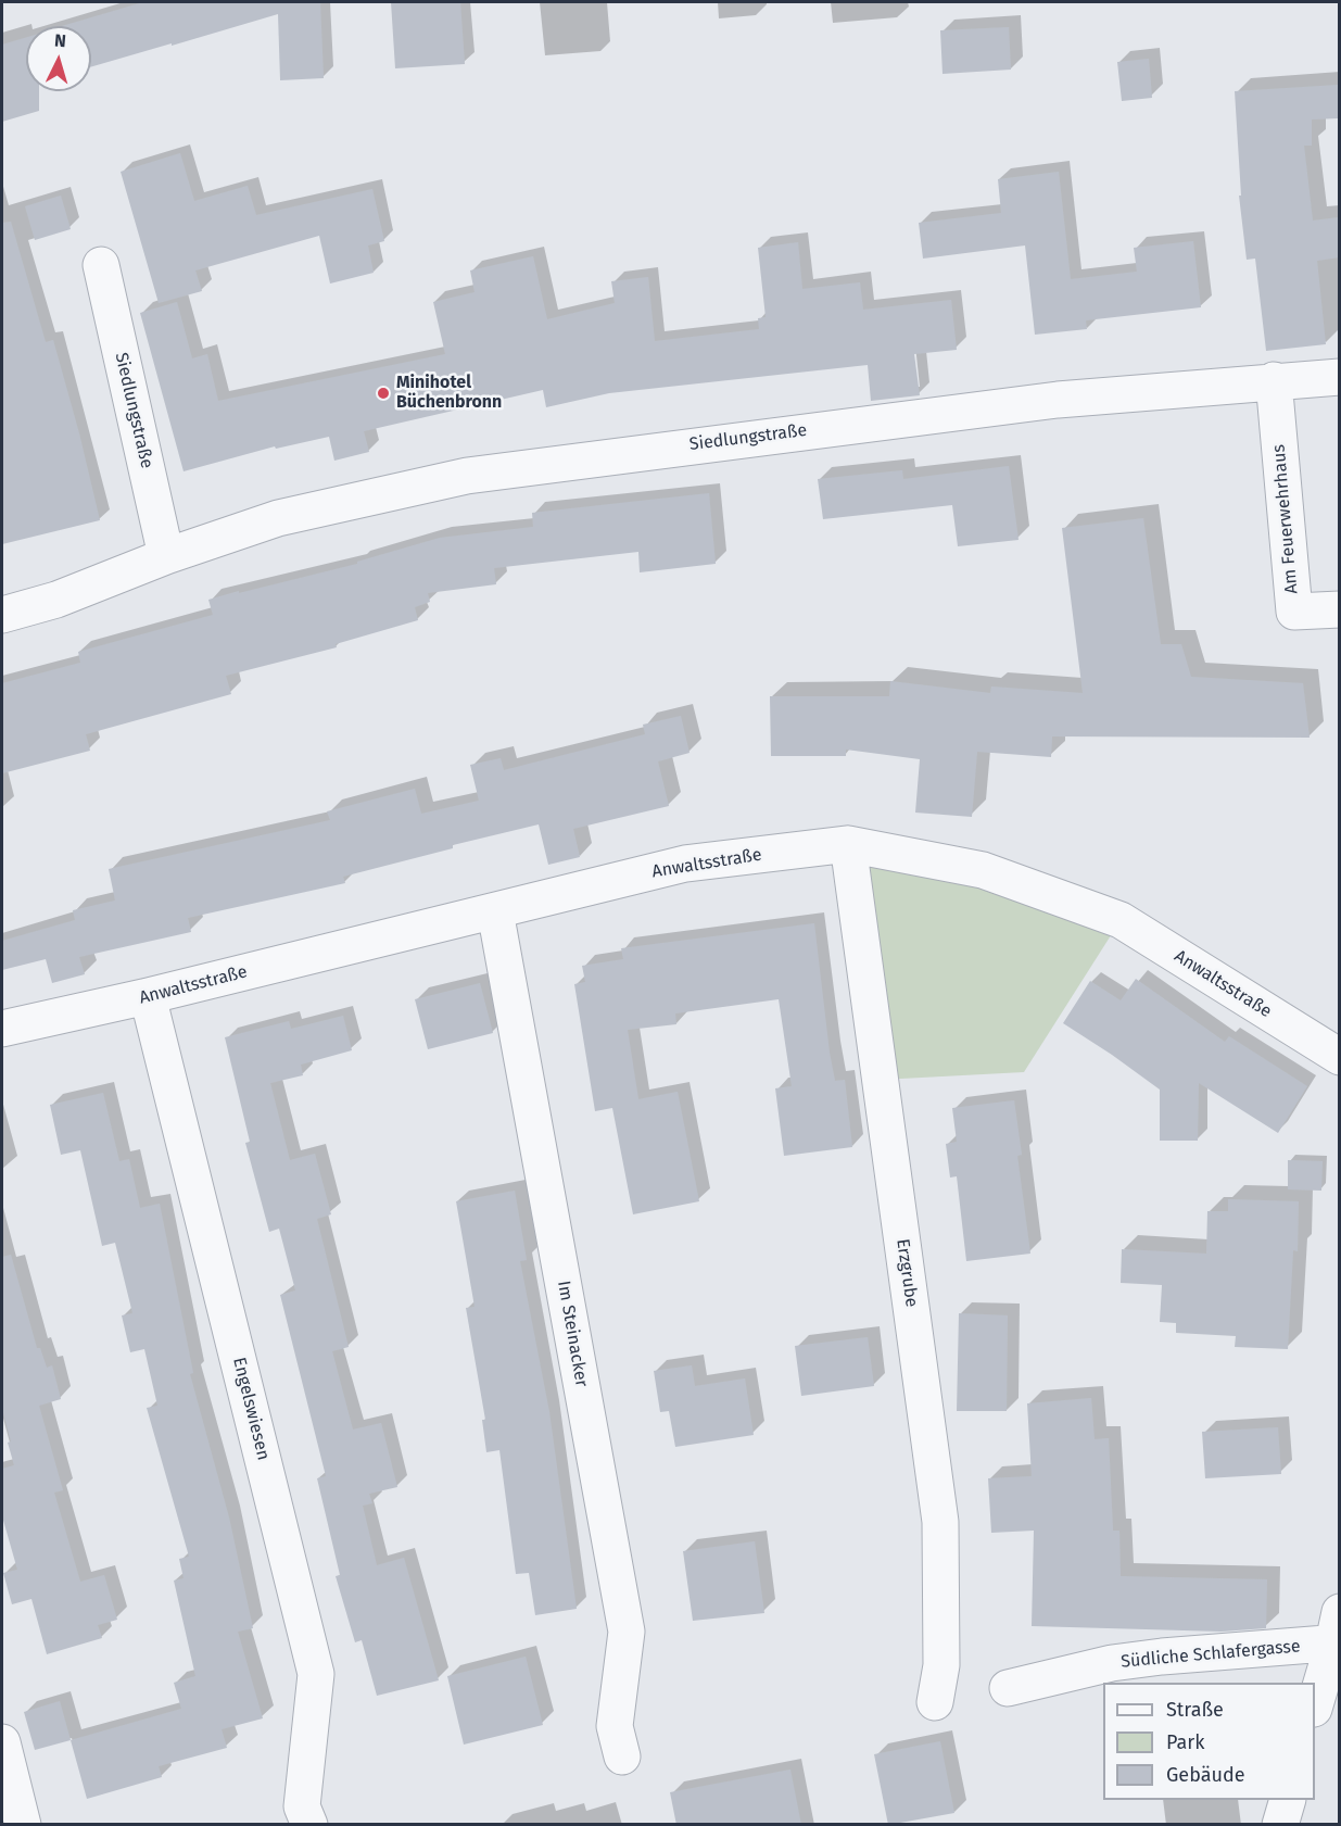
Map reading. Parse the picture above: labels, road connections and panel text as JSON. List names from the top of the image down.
{
  "streets": {
    "street": [
      "Siedlungstraße",
      "Am Feuerwehrhaus",
      "Anwaltsstraße",
      "Erzgrube",
      "Im Steinacker",
      "Engelswiesen",
      "Südliche Schlafergasse"
    ]
  },
  "crossings": [
    ["Siedlungstraße", "Am Feuerwehrhaus"],
    ["Anwaltsstraße", "Erzgrube"],
    ["Anwaltsstraße", "Im Steinacker"],
    ["Anwaltsstraße", "Engelswiesen"]
  ],
  "places": ["Minihotel Büchenbronn"],
  "legend": ["Straße", "Park", "Gebäude"],
  "north": "top"
}
